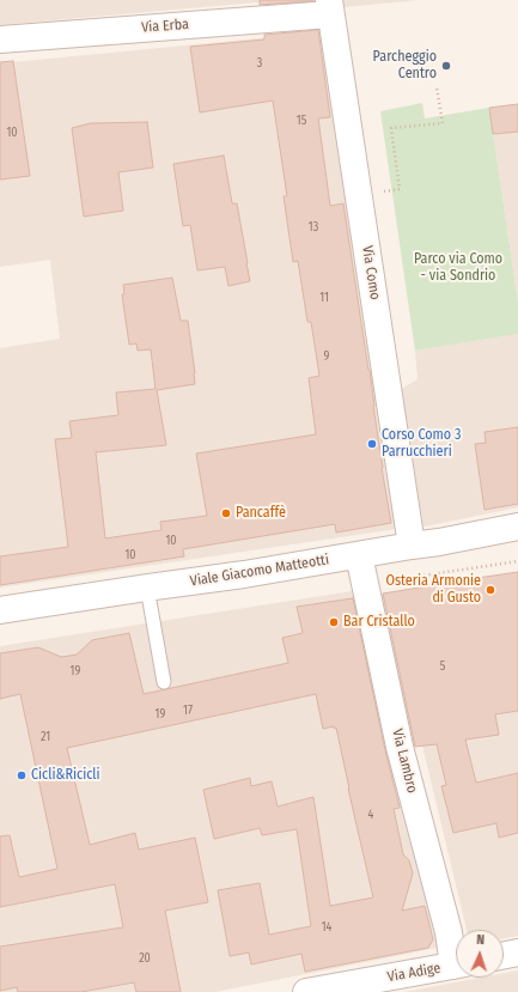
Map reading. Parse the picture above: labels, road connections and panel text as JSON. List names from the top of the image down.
{
  "streets": {
    "street": [
      "Via Erba",
      "Via Como",
      "Viale Giacomo Matteotti",
      "Via Lambro",
      "Via Adige"
    ]
  },
  "crossings": [
    ["Via Erba", "Via Como"],
    ["Via Como", "Viale Giacomo Matteotti"],
    ["Viale Giacomo Matteotti", "Via Lambro"]
  ],
  "parks": ["Parco via Como - via Sondrio"],
  "places": [
    "Parcheggio Centro",
    "Corso Como 3 Parrucchieri",
    "Pancaffè",
    "Osteria Armonie di Gusto",
    "Bar Cristallo",
    "Cicli&Ricicli"
  ],
  "house_numbers": [
    "3",
    "15",
    "10",
    "13",
    "11",
    "9",
    "10",
    "10",
    "5",
    "19",
    "17",
    "19",
    "21",
    "4",
    "14",
    "20"
  ],
  "north": "top"
}
